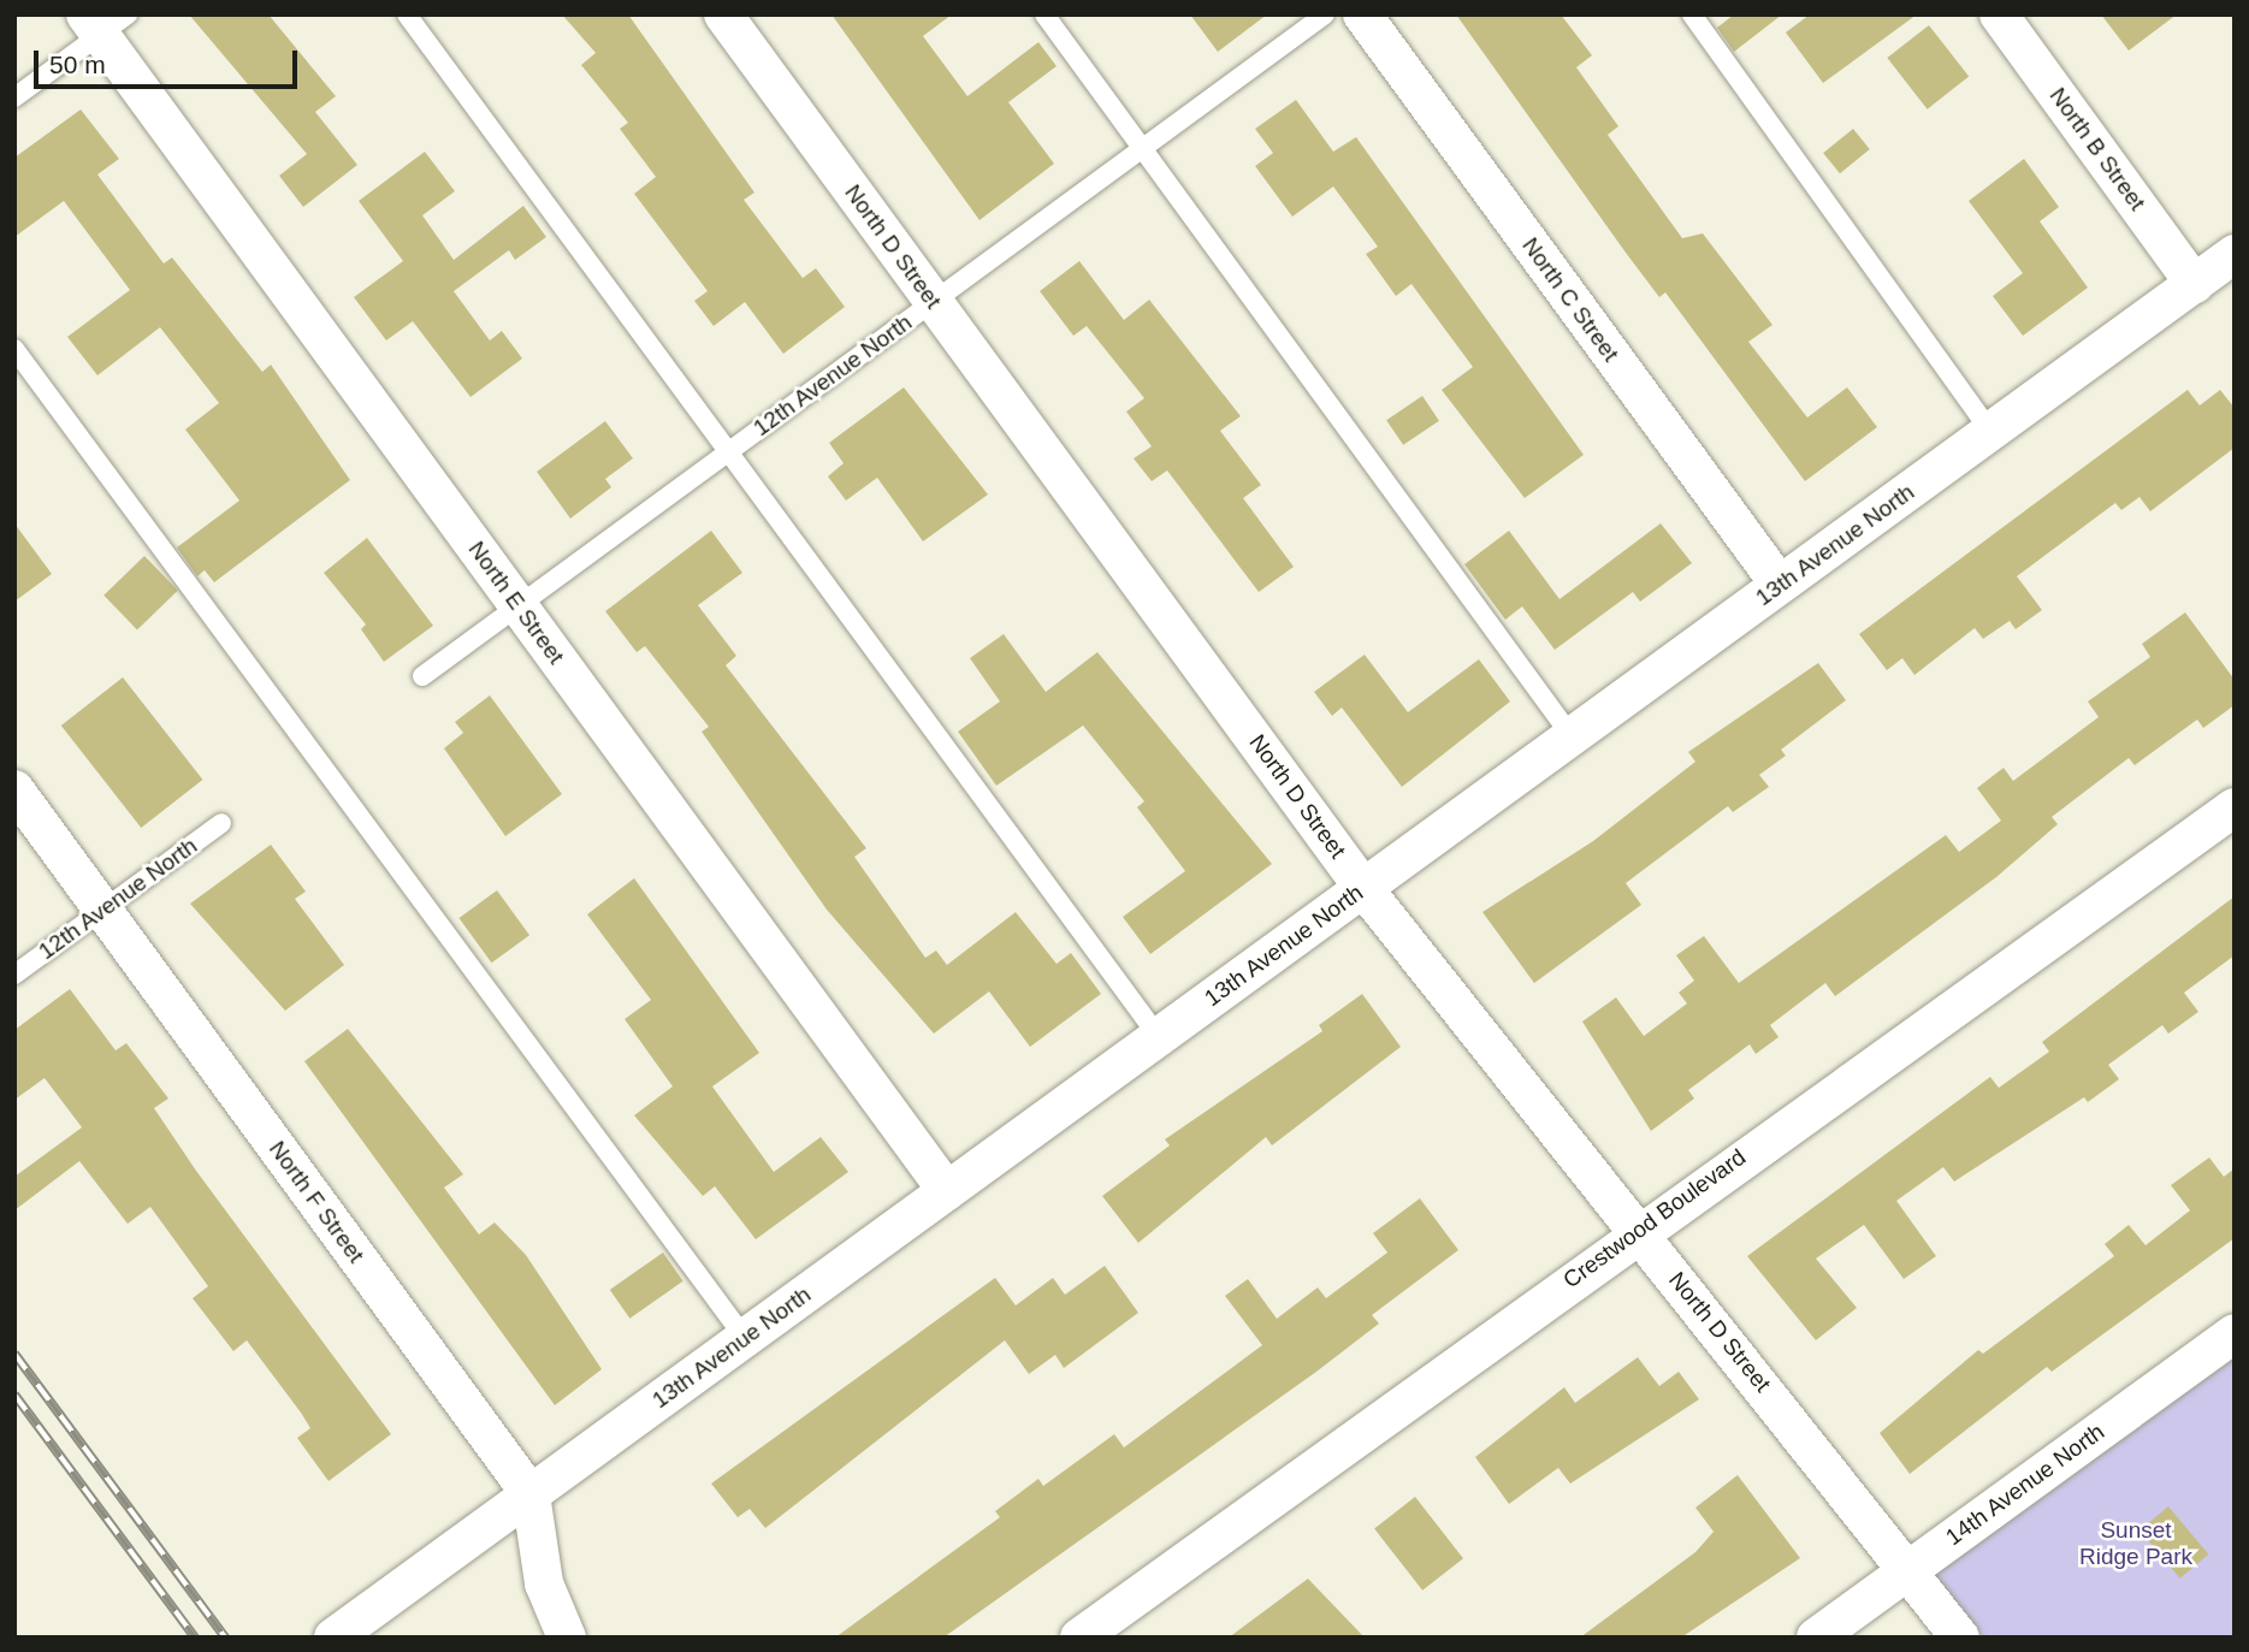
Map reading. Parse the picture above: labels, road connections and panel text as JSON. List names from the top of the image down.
{
  "streets": {
    "street": [
      "North B Street",
      "North D Street",
      "North C Street",
      "13th Avenue North",
      "North E Street",
      "North F Street",
      "Crestwood Boulevard",
      "14th Avenue North"
    ],
    "lane": ["12th Avenue North"]
  },
  "crossings": [
    ["North B Street", "13th Avenue North"],
    ["North D Street", "12th Avenue North"],
    ["North D Street", "13th Avenue North"],
    ["North D Street", "Crestwood Boulevard"],
    ["North D Street", "14th Avenue North"],
    ["North C Street", "13th Avenue North"],
    ["12th Avenue North", "North E Street"],
    ["12th Avenue North", "North F Street"],
    ["13th Avenue North", "North E Street"],
    ["13th Avenue North", "North F Street"]
  ],
  "parks": ["Sunset Ridge Park"],
  "scale_bar": "50 m"
}
